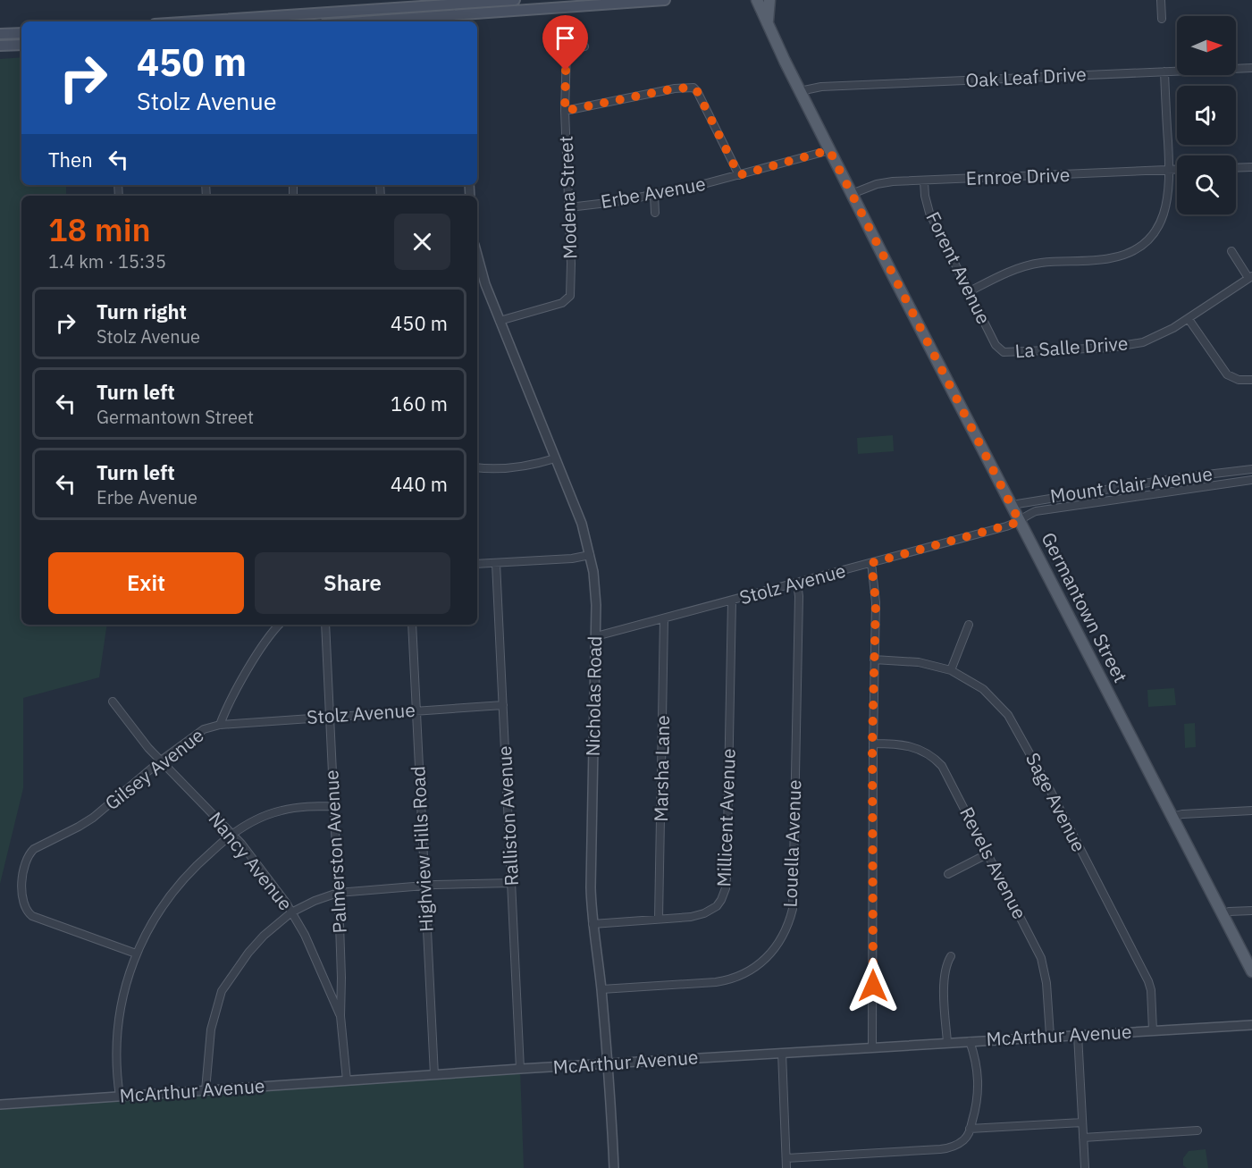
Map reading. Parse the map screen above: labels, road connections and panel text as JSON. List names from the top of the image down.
{
  "streets": {
    "main road": ["Germantown Street"],
    "street": [
      "Oak Leaf Drive",
      "Ernroe Drive",
      "Erbe Avenue",
      "Modena Street",
      "Forent Avenue",
      "La Salle Drive",
      "Mount Clair Avenue",
      "Stolz Avenue",
      "Nicholas Road",
      "Marsha Lane",
      "Gilsey Avenue",
      "Sage Avenue",
      "Ralliston Avenue",
      "Millicent Avenue",
      "Louella Avenue",
      "Highview Hills Road",
      "Palmerston Avenue",
      "Nancy Avenue",
      "Revels Avenue",
      "McArthur Avenue"
    ]
  },
  "crossings": [
    ["Oak Leaf Drive", "Germantown Street"],
    ["Ernroe Drive", "Forent Avenue"],
    ["Ernroe Drive", "Germantown Street"],
    ["Erbe Avenue", "Modena Street"],
    ["Erbe Avenue", "Germantown Street"],
    ["Modena Street", "Nicholas Road"],
    ["Forent Avenue", "La Salle Drive"],
    ["Mount Clair Avenue", "Stolz Avenue"],
    ["Mount Clair Avenue", "Germantown Street"],
    ["Stolz Avenue", "Germantown Street"],
    ["Stolz Avenue", "Nicholas Road"],
    ["Stolz Avenue", "Marsha Lane"],
    ["Stolz Avenue", "Gilsey Avenue"],
    ["Stolz Avenue", "Ralliston Avenue"],
    ["Stolz Avenue", "Millicent Avenue"],
    ["Stolz Avenue", "Louella Avenue"],
    ["Stolz Avenue", "Highview Hills Road"],
    ["Stolz Avenue", "Palmerston Avenue"],
    ["Nicholas Road", "Millicent Avenue"],
    ["Nicholas Road", "Louella Avenue"],
    ["Nicholas Road", "McArthur Avenue"],
    ["Marsha Lane", "Millicent Avenue"],
    ["Gilsey Avenue", "Nancy Avenue"],
    ["Sage Avenue", "McArthur Avenue"],
    ["Ralliston Avenue", "McArthur Avenue"],
    ["Highview Hills Road", "McArthur Avenue"],
    ["Palmerston Avenue", "Nancy Avenue"],
    ["Palmerston Avenue", "McArthur Avenue"],
    ["Revels Avenue", "McArthur Avenue"]
  ],
  "north": "right",
  "page": {
    "turn": ["450 m", "Stolz Avenue"],
    "then": "Then",
    "heading": ["18 min", "1.4 km · 15:35"],
    "list": [
      {
        "name": "Turn right",
        "note": "Stolz Avenue",
        "value": "450 m"
      },
      {
        "name": "Turn left",
        "note": "Germantown Street",
        "value": "160 m"
      },
      {
        "name": "Turn left",
        "note": "Erbe Avenue",
        "value": "440 m"
      }
    ],
    "buttons": ["Exit", "Share"]
  }
}
